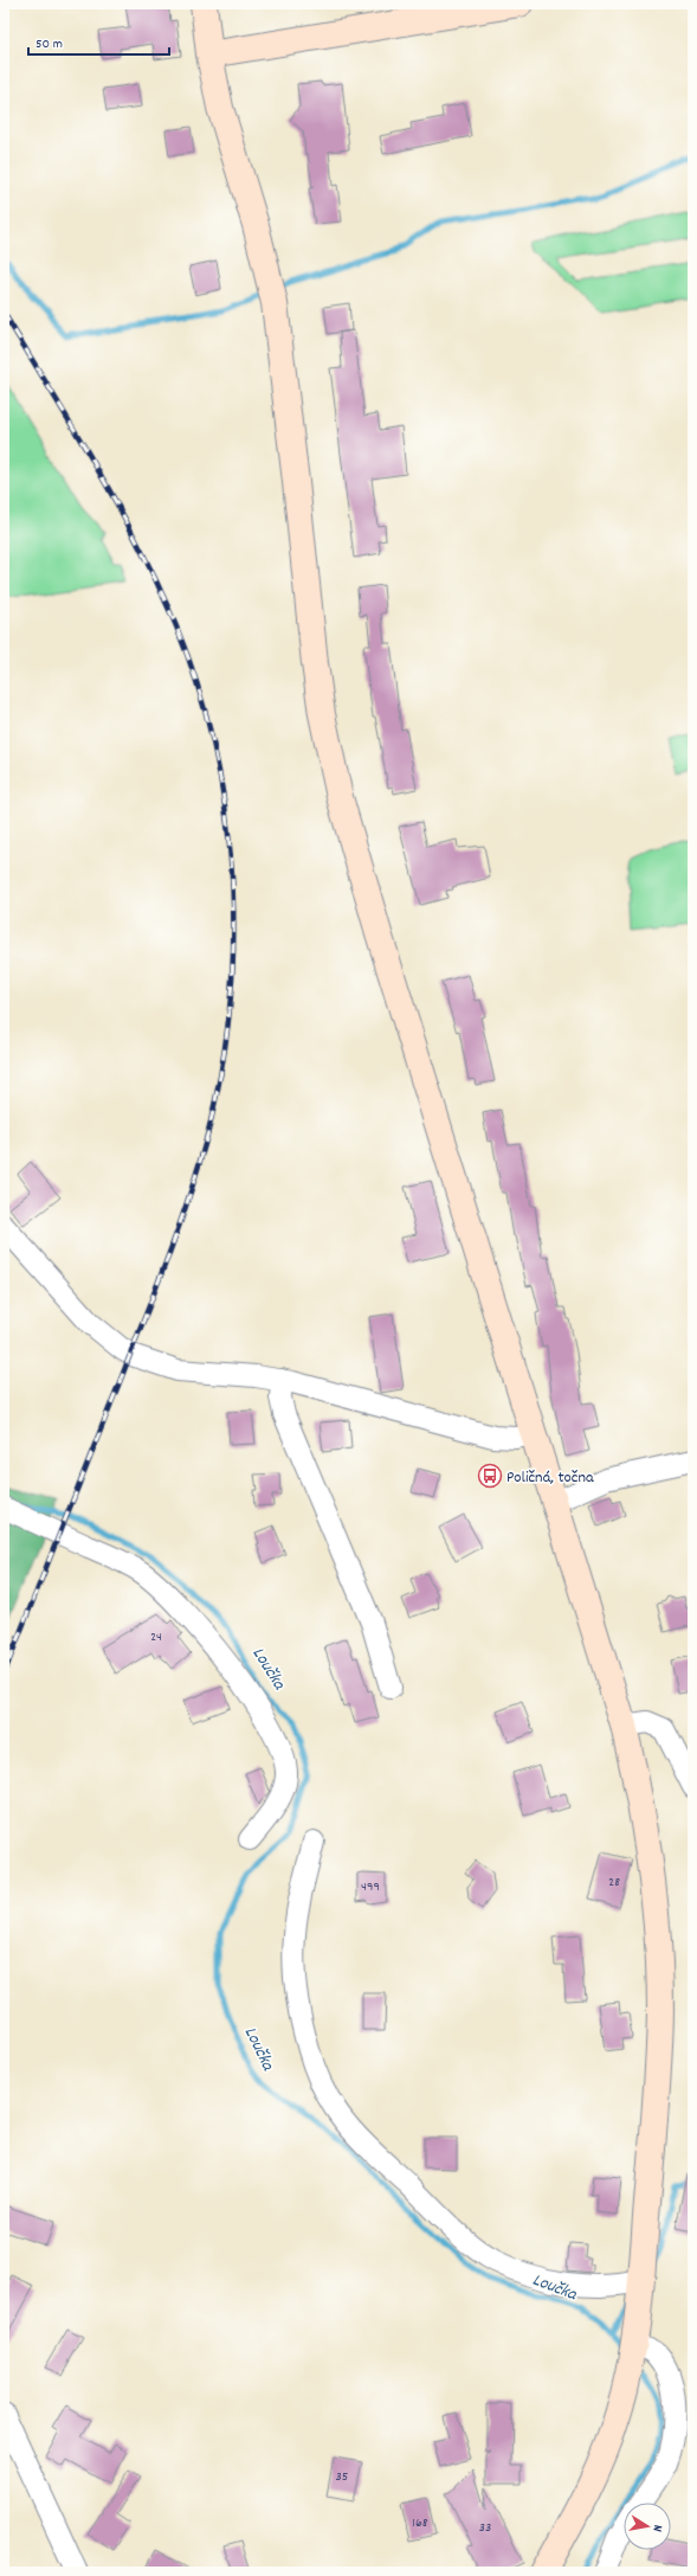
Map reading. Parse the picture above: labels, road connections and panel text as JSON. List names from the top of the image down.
{
  "water": ["Loučka"],
  "places": {
    "bus stop": ["Poličná, točna"]
  },
  "house_numbers": [
    "24",
    "28",
    "499",
    "35",
    "168",
    "33"
  ],
  "scale_bar": "50 m",
  "north": "right"
}
